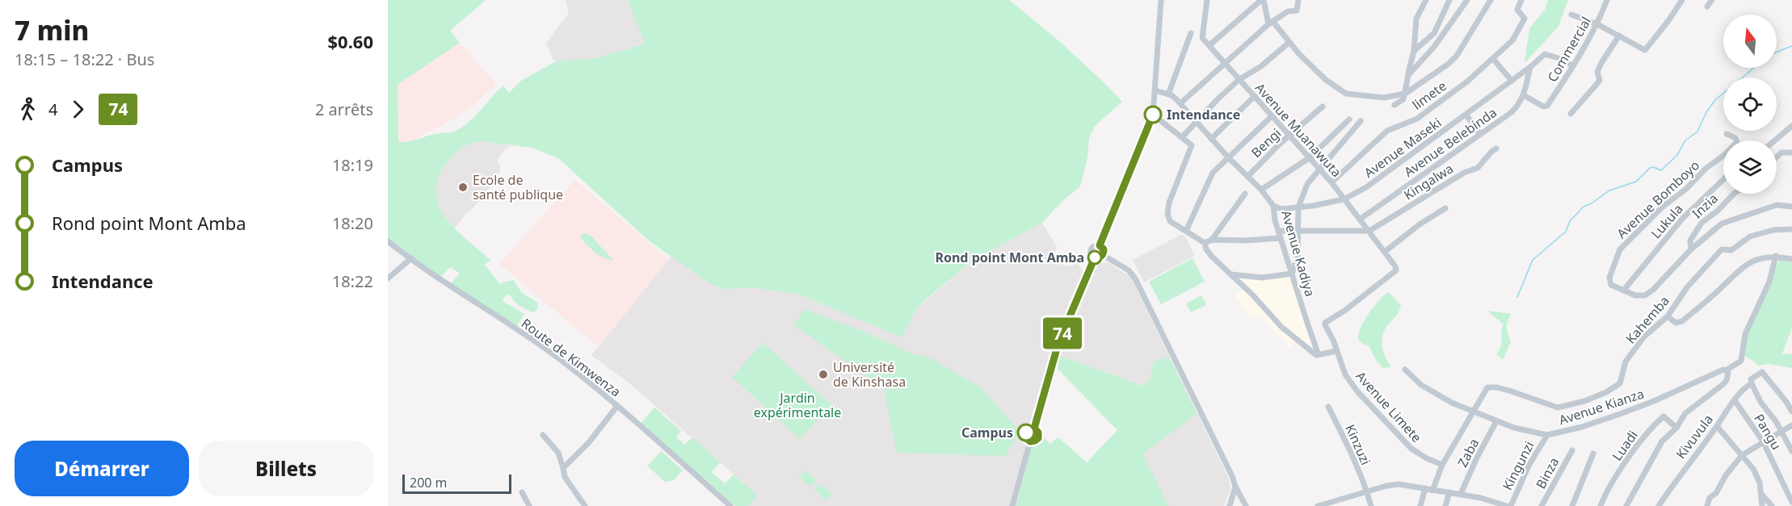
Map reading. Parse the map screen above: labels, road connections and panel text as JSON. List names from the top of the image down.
{
  "streets": {
    "street": [
      "Commercial",
      "limete",
      "Avenue Muanawuta",
      "Avenue Belebinda",
      "Bengi",
      "Avenue Maseki",
      "Kingalwa",
      "Avenue Bomboyo",
      "Inzia",
      "Lukula",
      "Avenue Kadiya",
      "Kahemba",
      "Route de Kimwenza",
      "Avenue Limete",
      "Avenue Kianza",
      "Pangu",
      "Kivuvula",
      "Kinzuzi",
      "Luadi",
      "Zaba",
      "Kingunzi",
      "Binza"
    ]
  },
  "crossings": [
    ["Commercial", "Avenue Belebinda"],
    ["Commercial", "Avenue Maseki"],
    ["limete", "Avenue Muanawuta"],
    ["Avenue Muanawuta", "Avenue Belebinda"],
    ["Avenue Muanawuta", "Bengi"],
    ["Avenue Muanawuta", "Avenue Maseki"],
    ["Avenue Muanawuta", "Kingalwa"],
    ["Avenue Muanawuta", "Avenue Limete"],
    ["Avenue Belebinda", "Avenue Maseki"],
    ["Bengi", "Avenue Kadiya"],
    ["Avenue Maseki", "Avenue Kadiya"],
    ["Avenue Bomboyo", "Lukula"],
    ["Kahemba", "Avenue Kianza"],
    ["Avenue Kianza", "Zaba"],
    ["Avenue Kianza", "Kingunzi"],
    ["Pangu", "Kivuvula"]
  ],
  "parks": ["Jardin expérimentale"],
  "places": [
    "Intendance",
    "Ecole de santé publique",
    "Rond point Mont Amba",
    "Université de Kinshasa",
    "Campus"
  ],
  "lines": ["bus line 74"],
  "scale_bar": "200 m",
  "north": "top",
  "page": {
    "heading": ["7 min", "18:15 – 18:22 · Bus", "$0.60"],
    "on_map": "74",
    "legs": ["4", "74", "2 arrêts"],
    "list": [
      {
        "name": "Campus",
        "value": "18:19"
      },
      {
        "name": "Rond point Mont Amba",
        "value": "18:20"
      },
      {
        "name": "Intendance",
        "value": "18:22"
      }
    ],
    "buttons": ["Démarrer", "Billets"],
    "scale": "200 m"
  }
}
